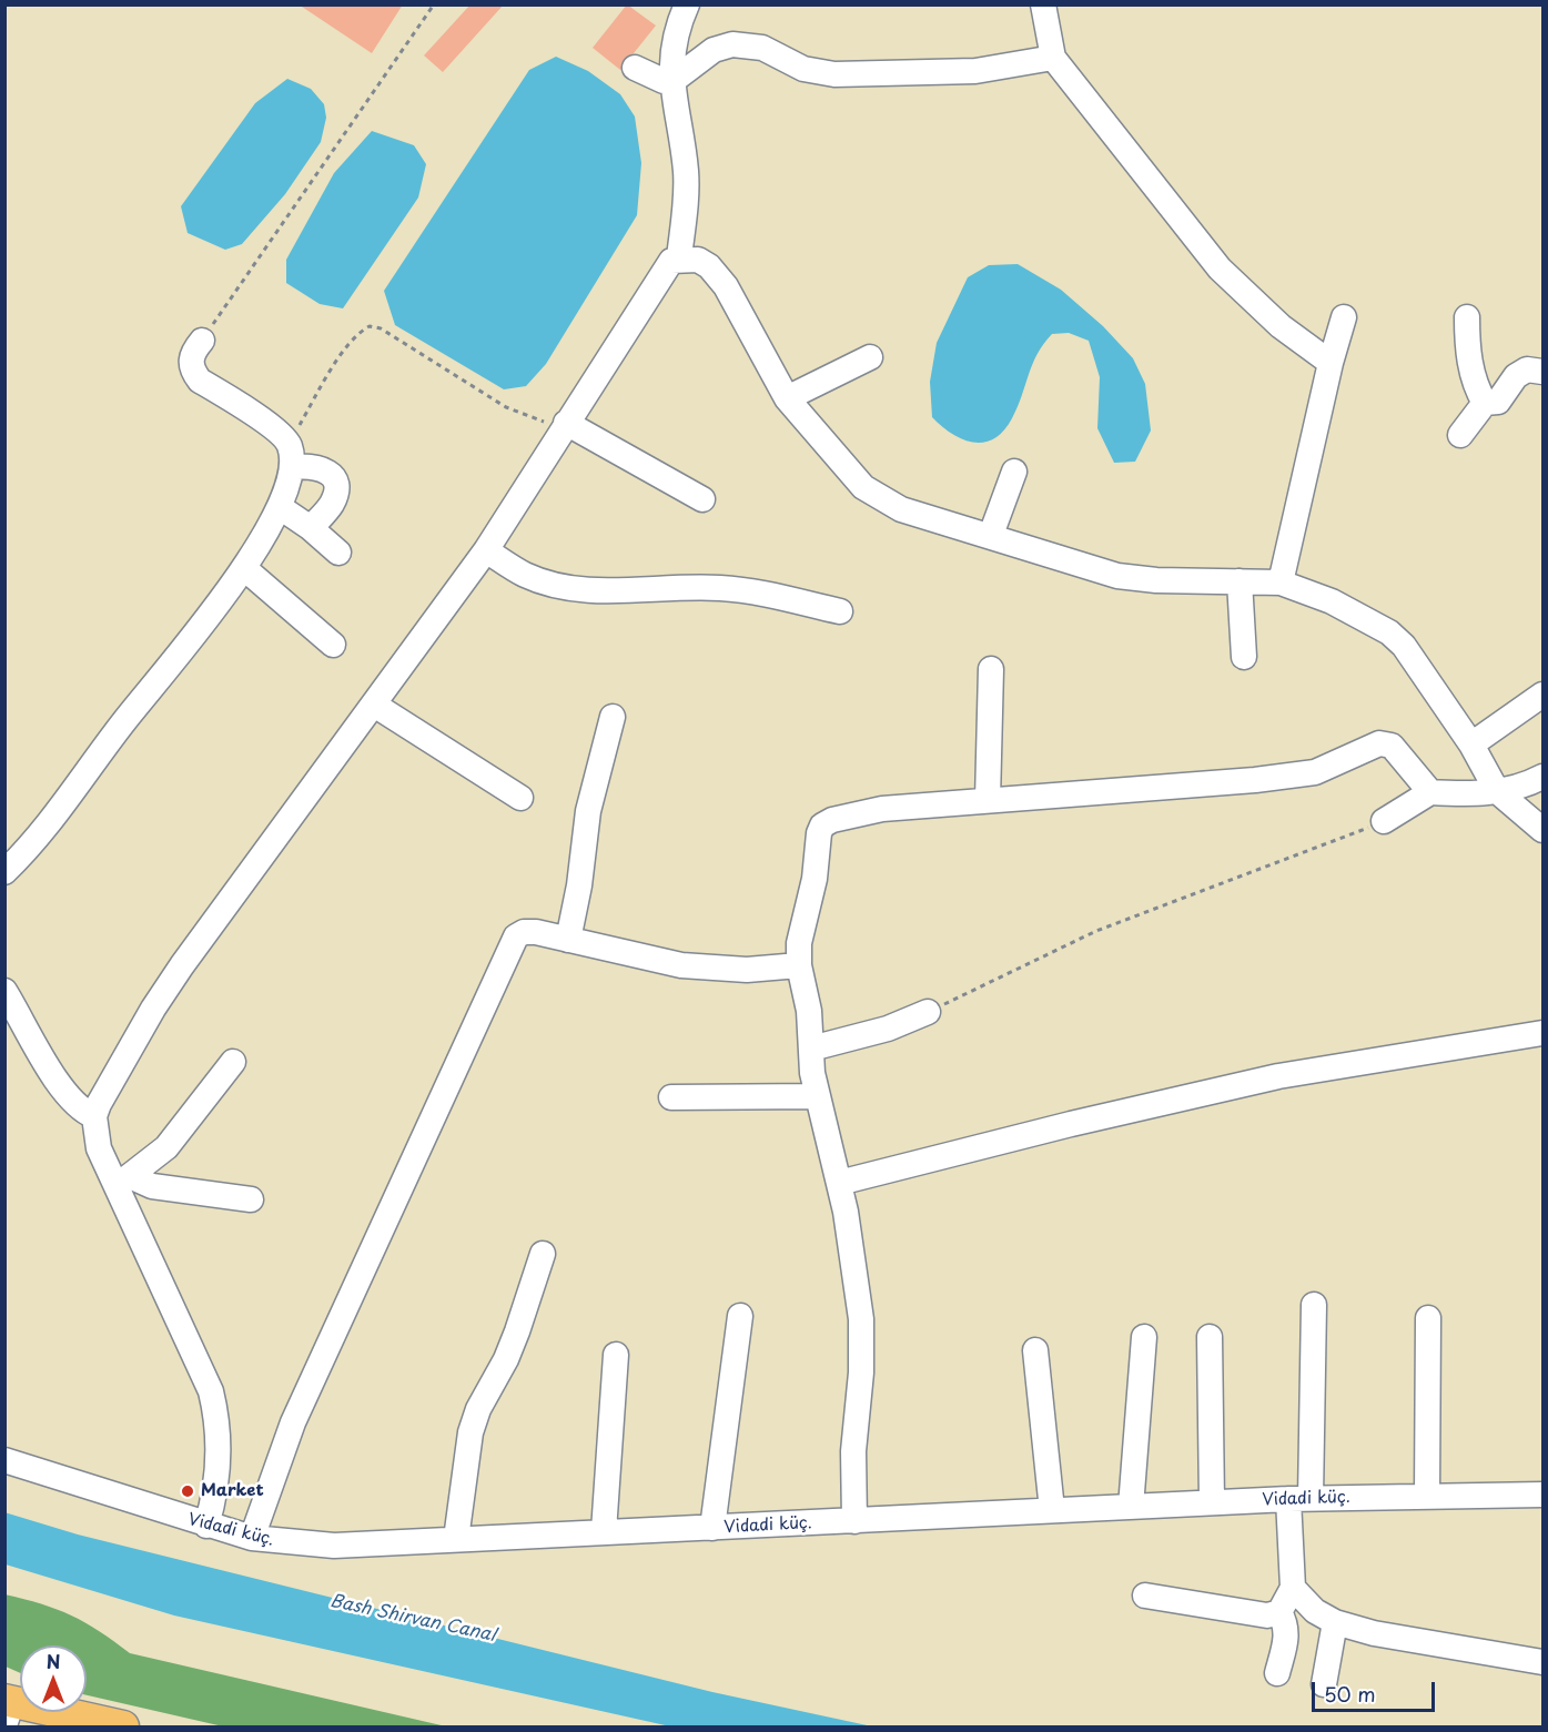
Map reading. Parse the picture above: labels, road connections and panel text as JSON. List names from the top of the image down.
{
  "streets": {
    "street": ["Vidadi küç."]
  },
  "water": ["Bash Shirvan Canal"],
  "places": ["Market"],
  "scale_bar": "50 m",
  "north": "top"
}
